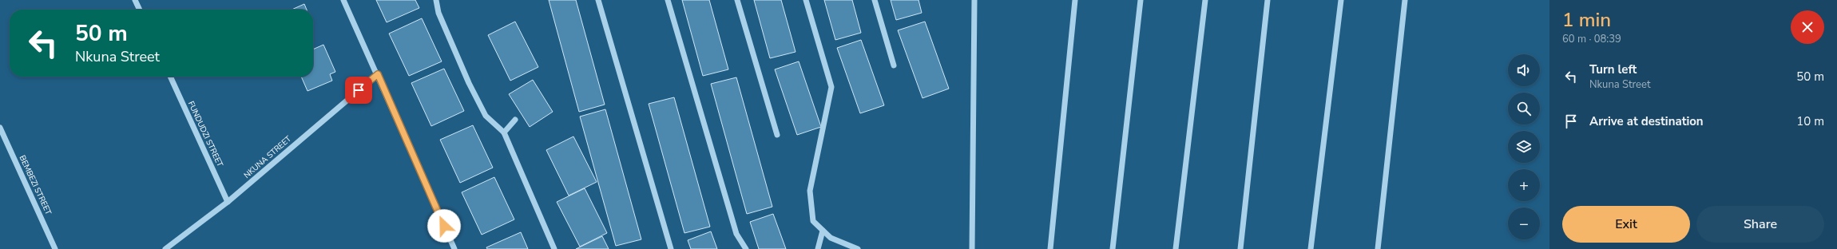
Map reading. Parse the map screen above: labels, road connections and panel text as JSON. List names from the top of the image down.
{
  "streets": {
    "street": ["FUNDUDZI STREET", "NKUNA STREET", "BEMBEZI STREET"]
  },
  "crossings": [
    ["FUNDUDZI STREET", "NKUNA STREET"]
  ],
  "page": {
    "heading": ["1 min", "60 m · 08:39"],
    "turn": ["50 m", "Nkuna Street"],
    "map_buttons": ["+", "−"],
    "list": [
      {
        "name": "Turn left",
        "note": "Nkuna Street",
        "value": "50 m"
      },
      {
        "name": "Arrive at destination",
        "value": "10 m"
      }
    ],
    "buttons": ["Exit", "Share"]
  }
}
